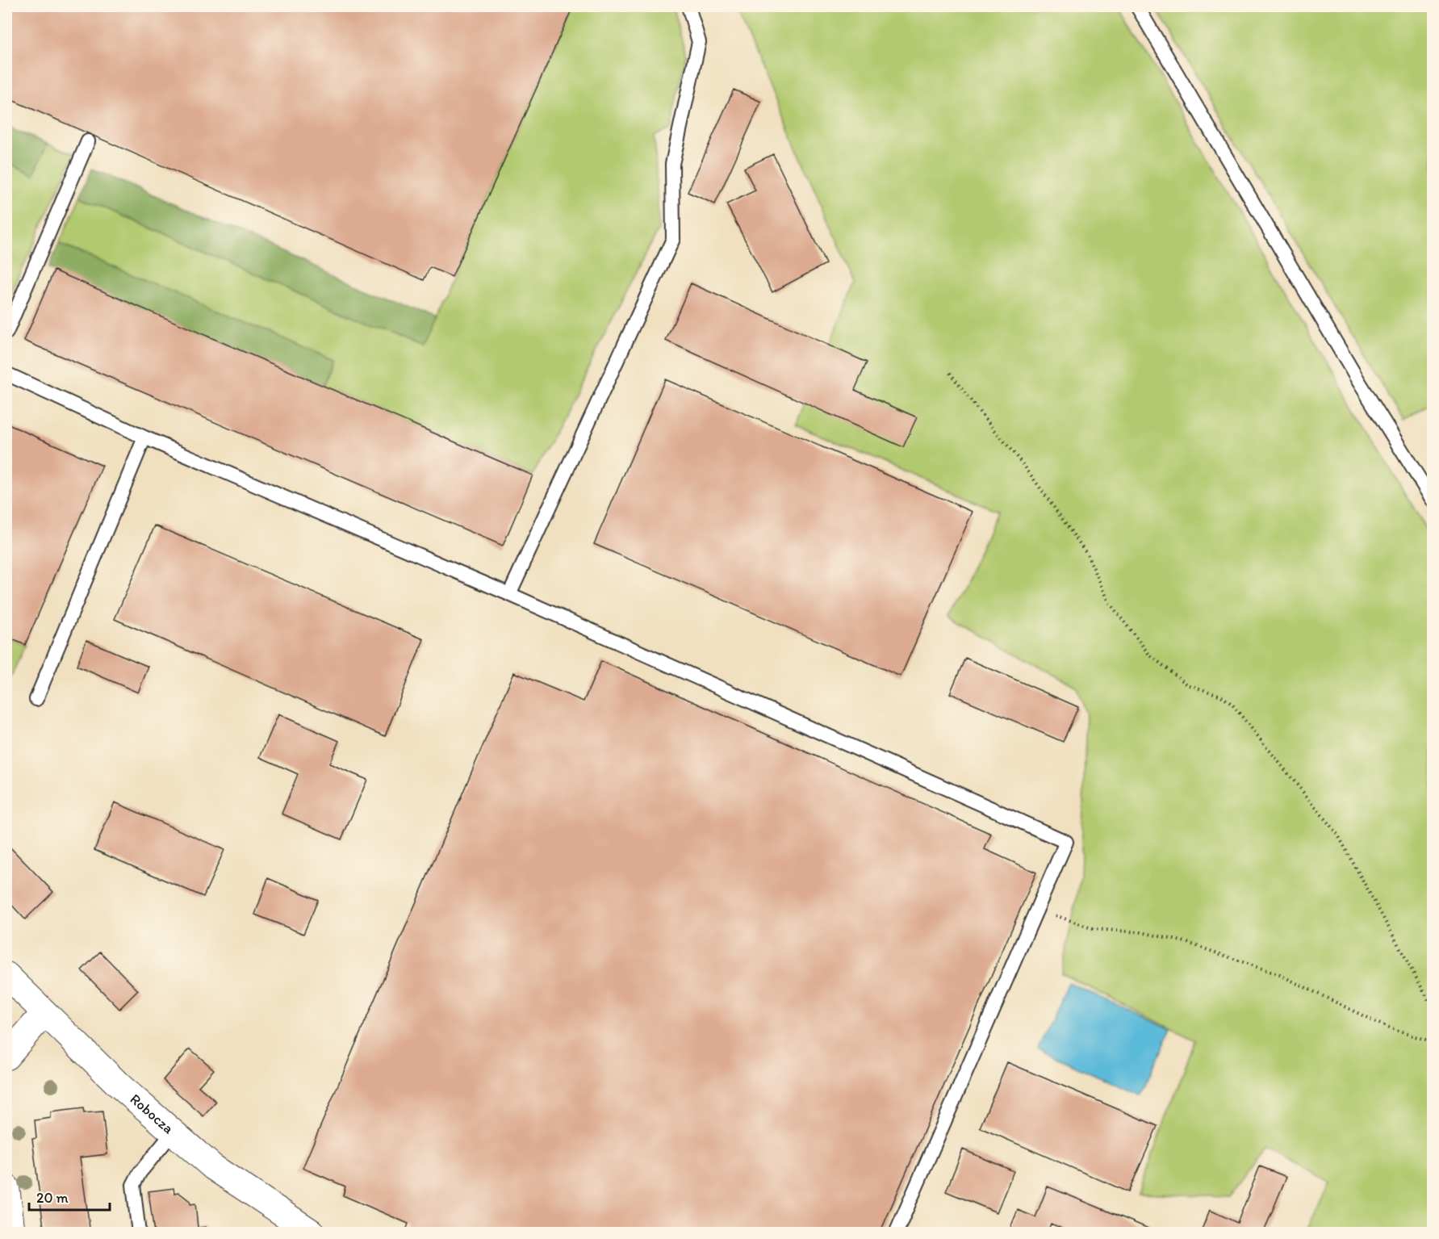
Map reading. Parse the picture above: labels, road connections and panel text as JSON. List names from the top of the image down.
{
  "streets": {
    "street": ["Robocza"]
  },
  "scale_bar": "20 m"
}
